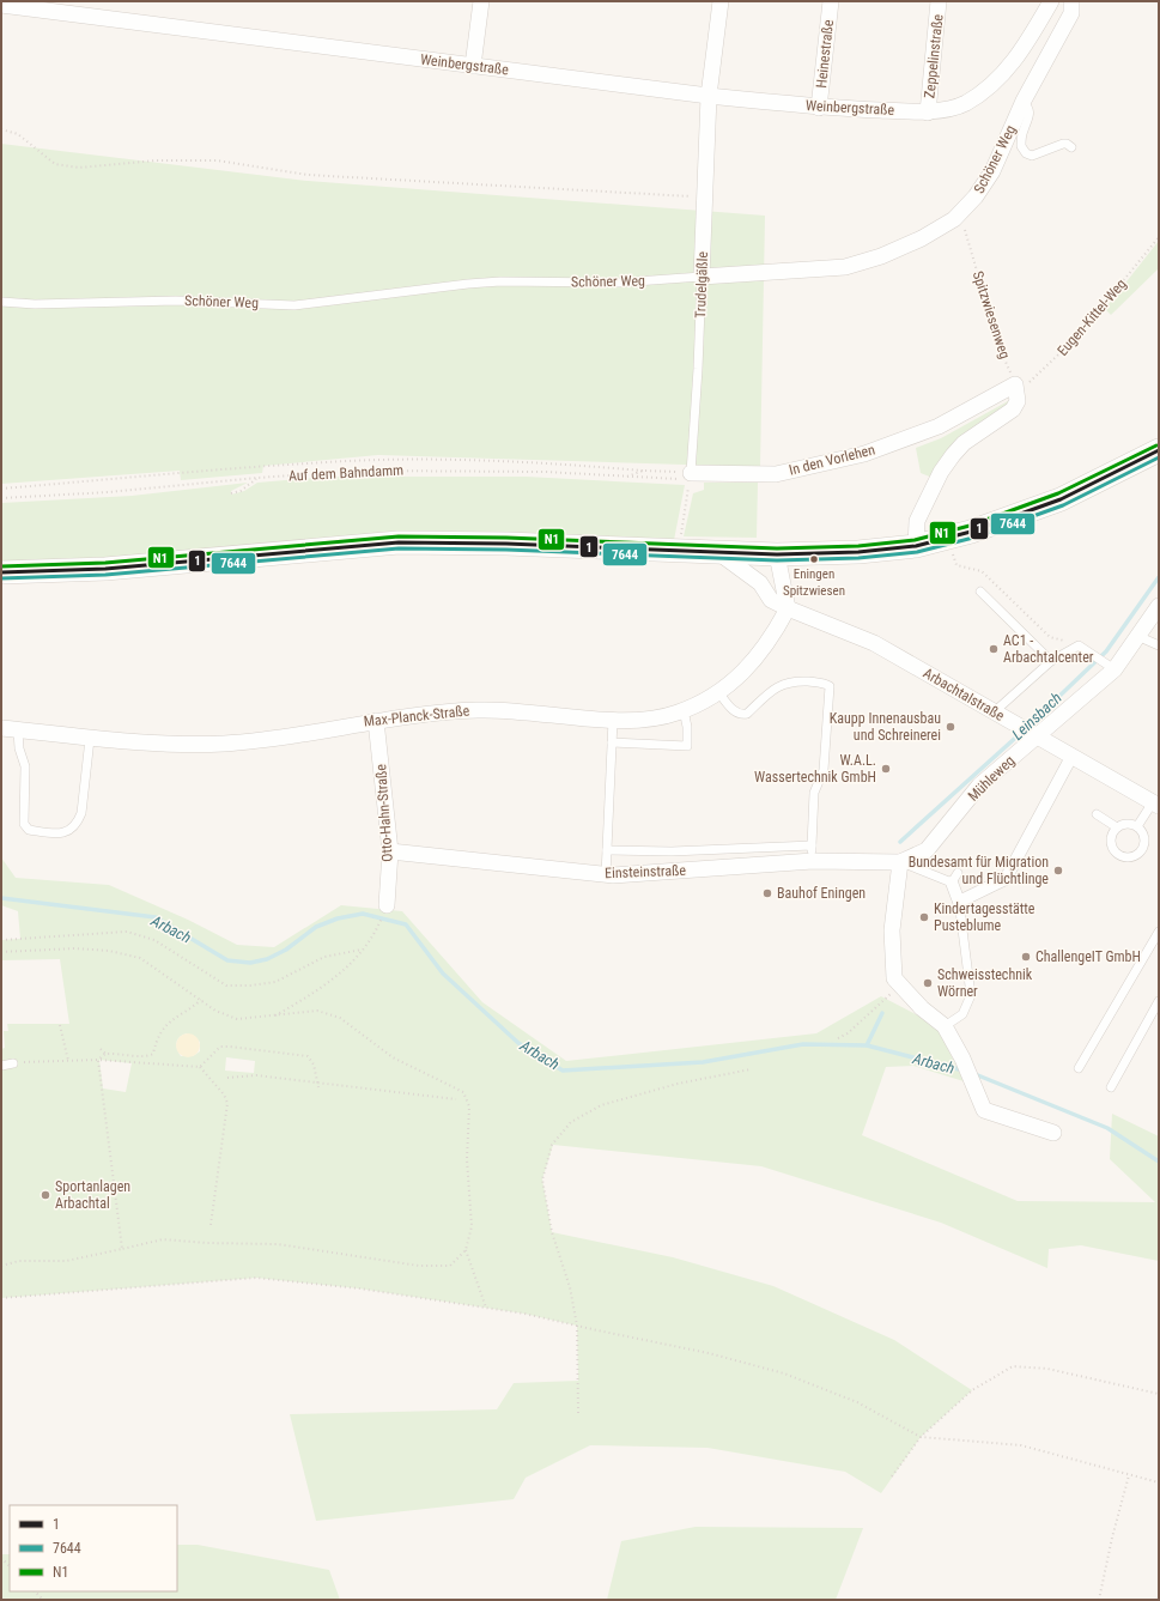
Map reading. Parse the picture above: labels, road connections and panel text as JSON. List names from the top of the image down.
{
  "streets": {
    "street": [
      "Heinestraße",
      "Zeppelinstraße",
      "Weinbergstraße",
      "Schöner Weg",
      "Trudelgäßle",
      "In den Vorlehen",
      "Arbachtalstraße",
      "Max-Planck-Straße",
      "Mühleweg",
      "Otto-Hahn-Straße",
      "Einsteinstraße"
    ],
    "path": ["Spitzwiesenweg", "Eugen-Kittel-Weg", "Auf dem Bahndamm"]
  },
  "crossings": [
    ["Heinestraße", "Weinbergstraße"],
    ["Zeppelinstraße", "Weinbergstraße"],
    ["Weinbergstraße", "Trudelgäßle"],
    ["Schöner Weg", "Trudelgäßle"],
    ["Schöner Weg", "Spitzwiesenweg"],
    ["Trudelgäßle", "In den Vorlehen"],
    ["Trudelgäßle", "Auf dem Bahndamm"],
    ["Spitzwiesenweg", "Eugen-Kittel-Weg"],
    ["Spitzwiesenweg", "In den Vorlehen"],
    ["Eugen-Kittel-Weg", "In den Vorlehen"],
    ["In den Vorlehen", "Auf dem Bahndamm"],
    ["Arbachtalstraße", "Max-Planck-Straße"],
    ["Arbachtalstraße", "Mühleweg"],
    ["Max-Planck-Straße", "Otto-Hahn-Straße"],
    ["Mühleweg", "Einsteinstraße"],
    ["Otto-Hahn-Straße", "Einsteinstraße"]
  ],
  "water": ["Leinsbach", "Arbach"],
  "places": [
    "Eningen Spitzwiesen",
    "AC1 - Arbachtalcenter",
    "Kaupp Innenausbau und Schreinerei",
    "W.A.L. Wassertechnik GmbH",
    "Bundesamt für Migration und Flüchtlinge",
    "Bauhof Eningen",
    "Kindertagesstätte Pusteblume",
    "ChallengeIT GmbH",
    "Schweisstechnik Wörner",
    "Sportanlagen Arbachtal"
  ],
  "lines": ["transit line N1", "transit line 1", "transit line 7644"],
  "legend": ["1", "7644", "N1"]
}
